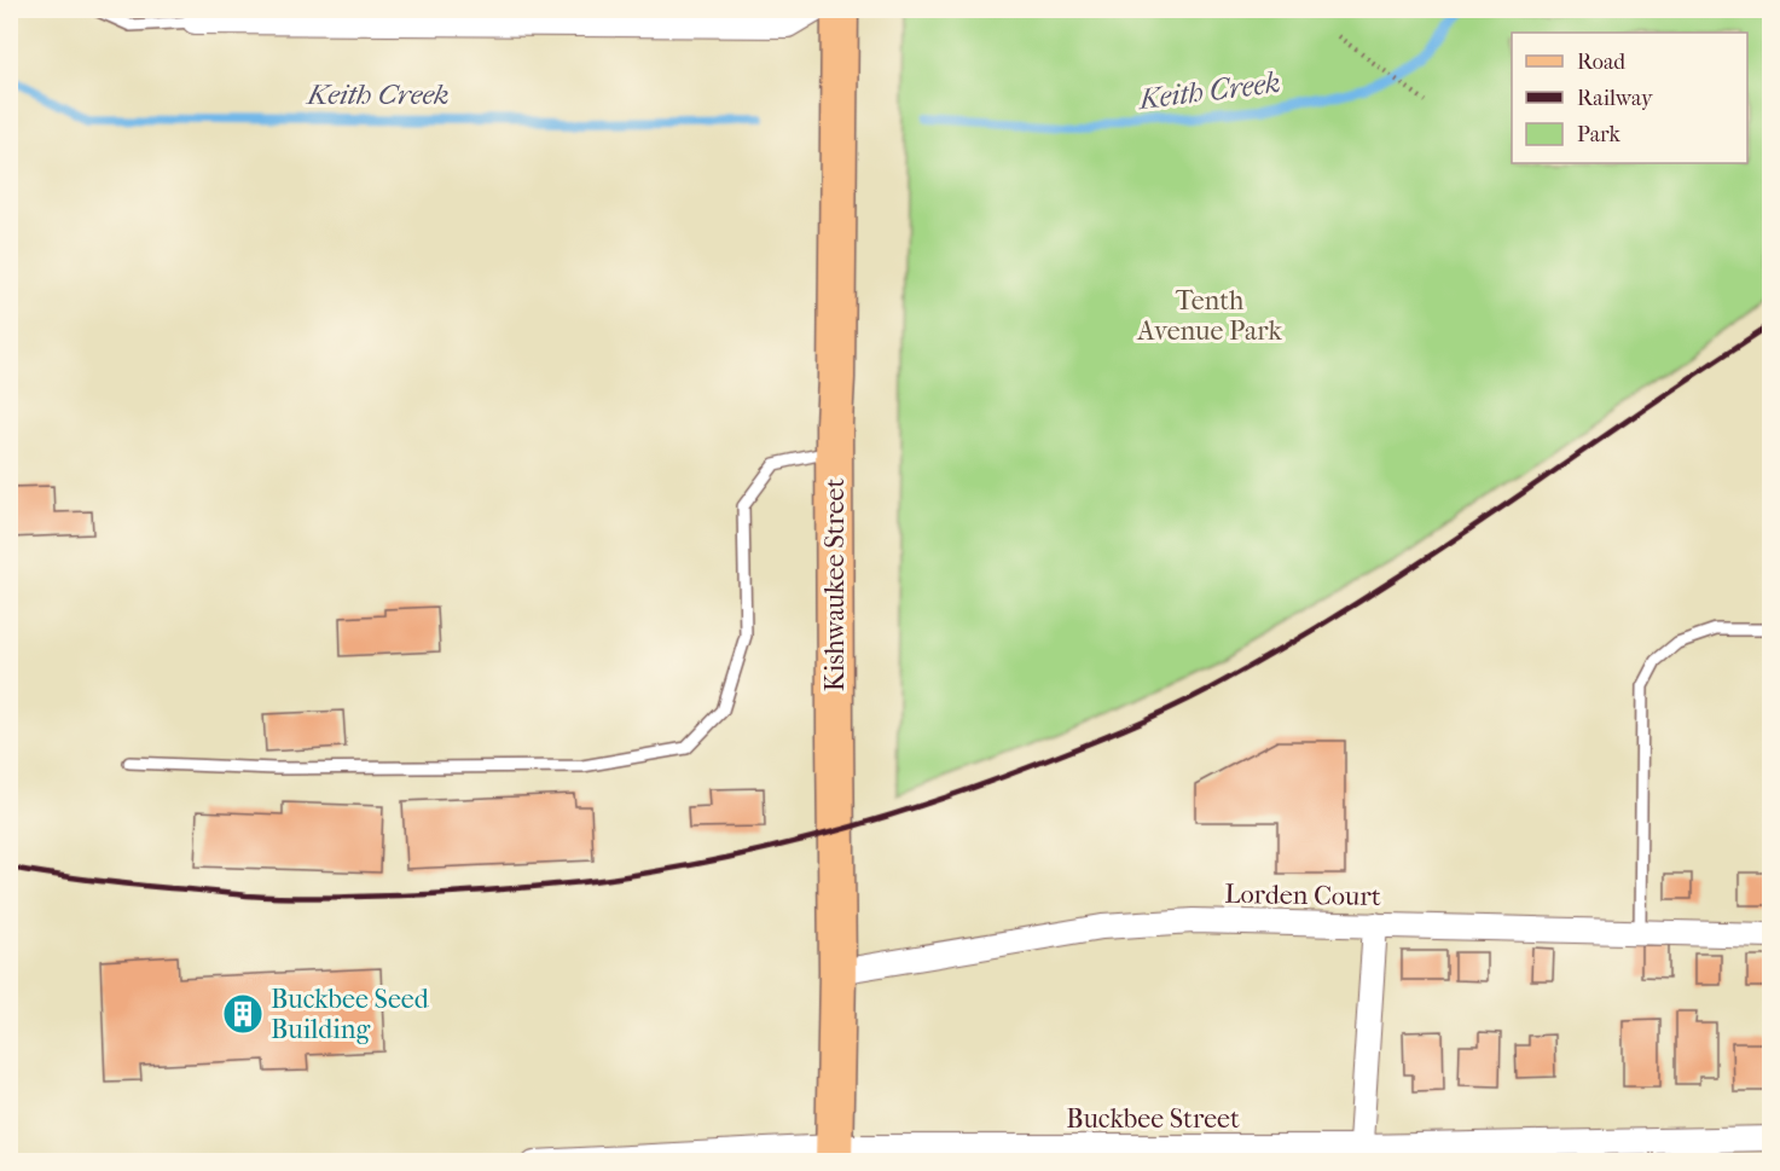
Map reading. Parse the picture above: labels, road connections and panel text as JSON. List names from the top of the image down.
{
  "streets": {
    "main road": ["Kishwaukee Street"],
    "street": ["Lorden Court", "Buckbee Street"]
  },
  "crossings": [
    ["Kishwaukee Street", "Lorden Court"],
    ["Kishwaukee Street", "Buckbee Street"]
  ],
  "water": ["Keith Creek"],
  "parks": ["Tenth Avenue Park"],
  "places": {
    "building": ["Buckbee Seed Building"]
  },
  "legend": ["Road", "Railway", "Park"]
}
